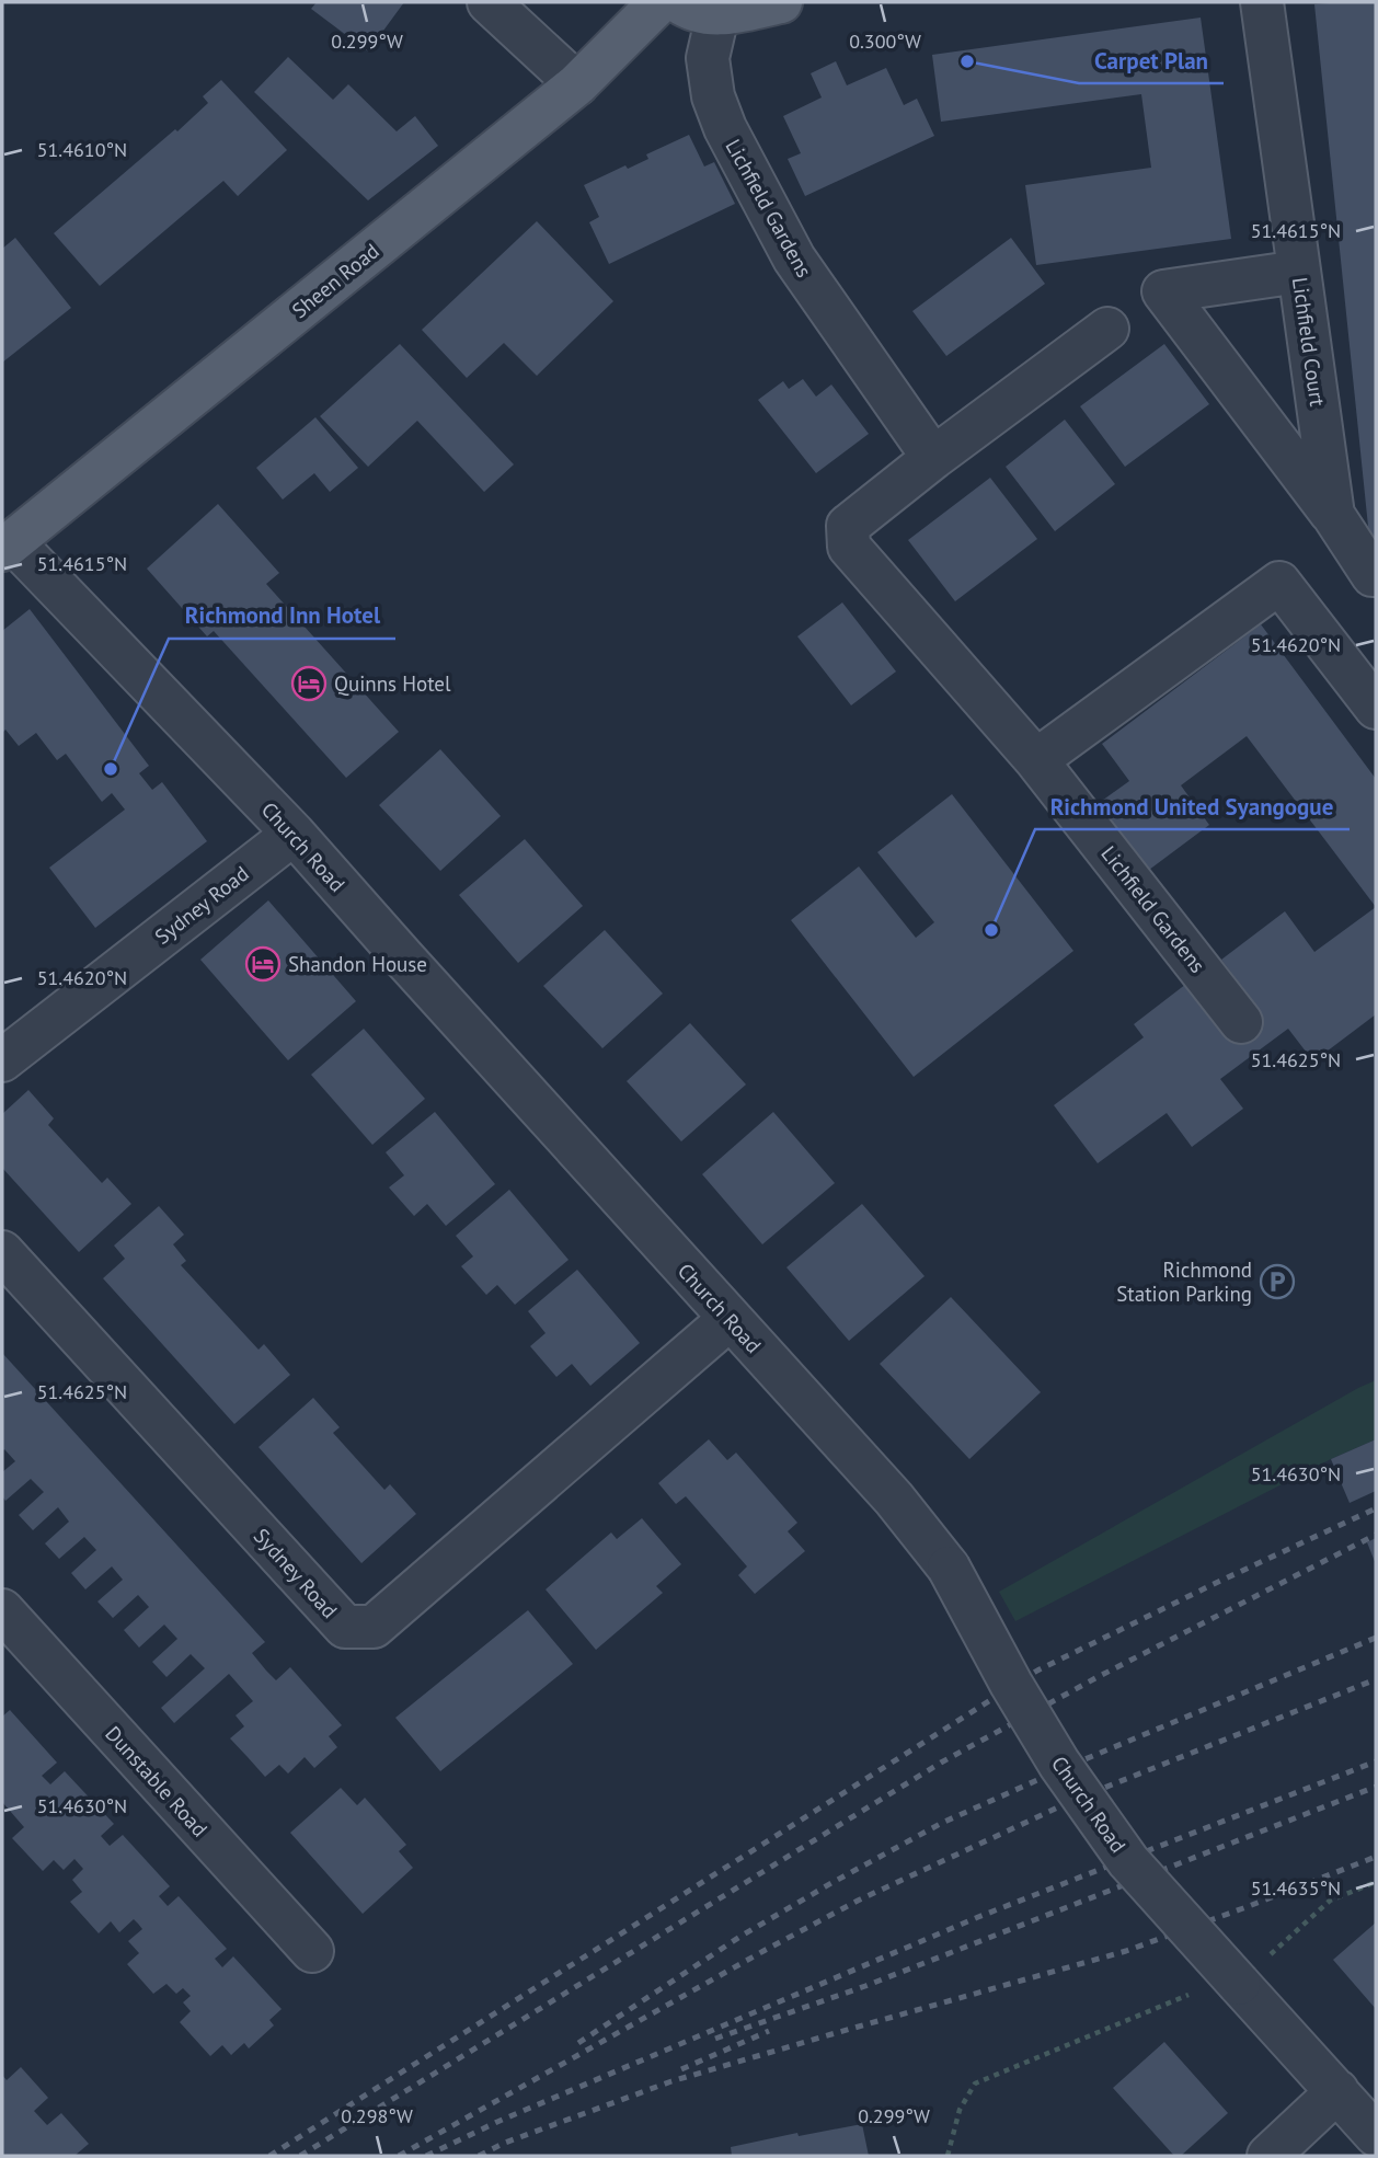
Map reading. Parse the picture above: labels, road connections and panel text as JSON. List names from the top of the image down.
{
  "streets": {
    "main road": ["Sheen Road"],
    "street": [
      "Lichfield Gardens",
      "Lichfield Court",
      "Church Road",
      "Sydney Road",
      "Dunstable Road"
    ]
  },
  "crossings": [
    ["Sheen Road", "Church Road"],
    ["Church Road", "Sydney Road"]
  ],
  "places": {
    "other": ["Carpet Plan", "Richmond Inn Hotel", "Richmond United Syangogue"],
    "hotel": ["Quinns Hotel", "Shandon House"],
    "parking": ["Richmond Station Parking"]
  },
  "coordinates": [
    "0.299°W",
    "0.300°W",
    "51.4610°N",
    "51.4615°N",
    "51.4620°N",
    "51.4625°N",
    "51.4630°N",
    "51.4635°N",
    "0.298°W"
  ]
}
